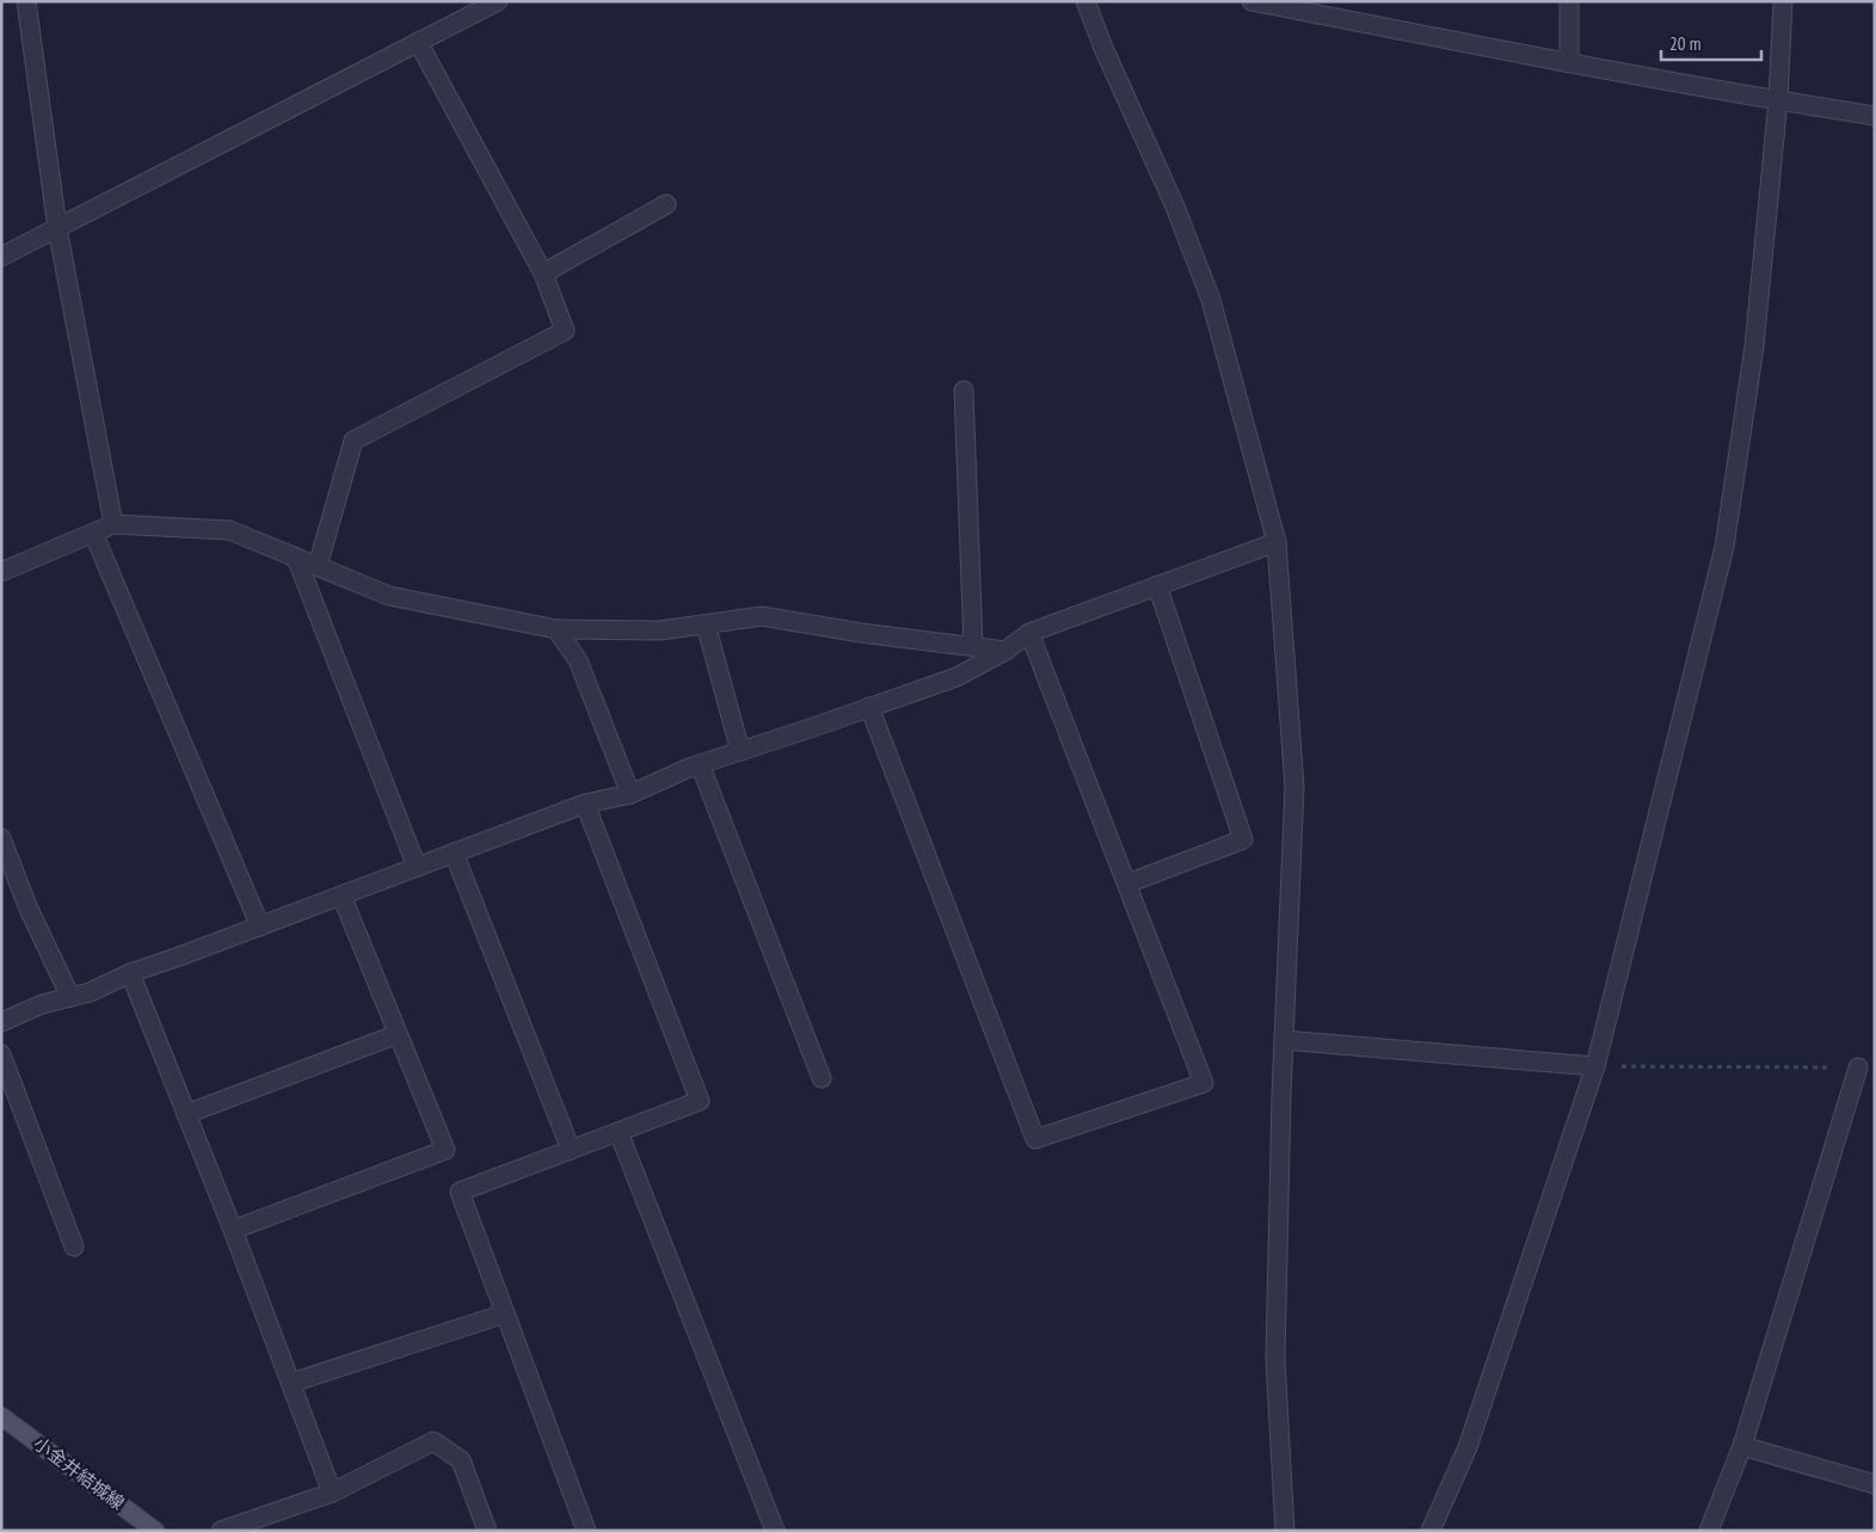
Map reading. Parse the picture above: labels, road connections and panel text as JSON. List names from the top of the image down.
{
  "streets": {
    "main road": ["小金井結城線"]
  },
  "scale_bar": "20 m"
}
